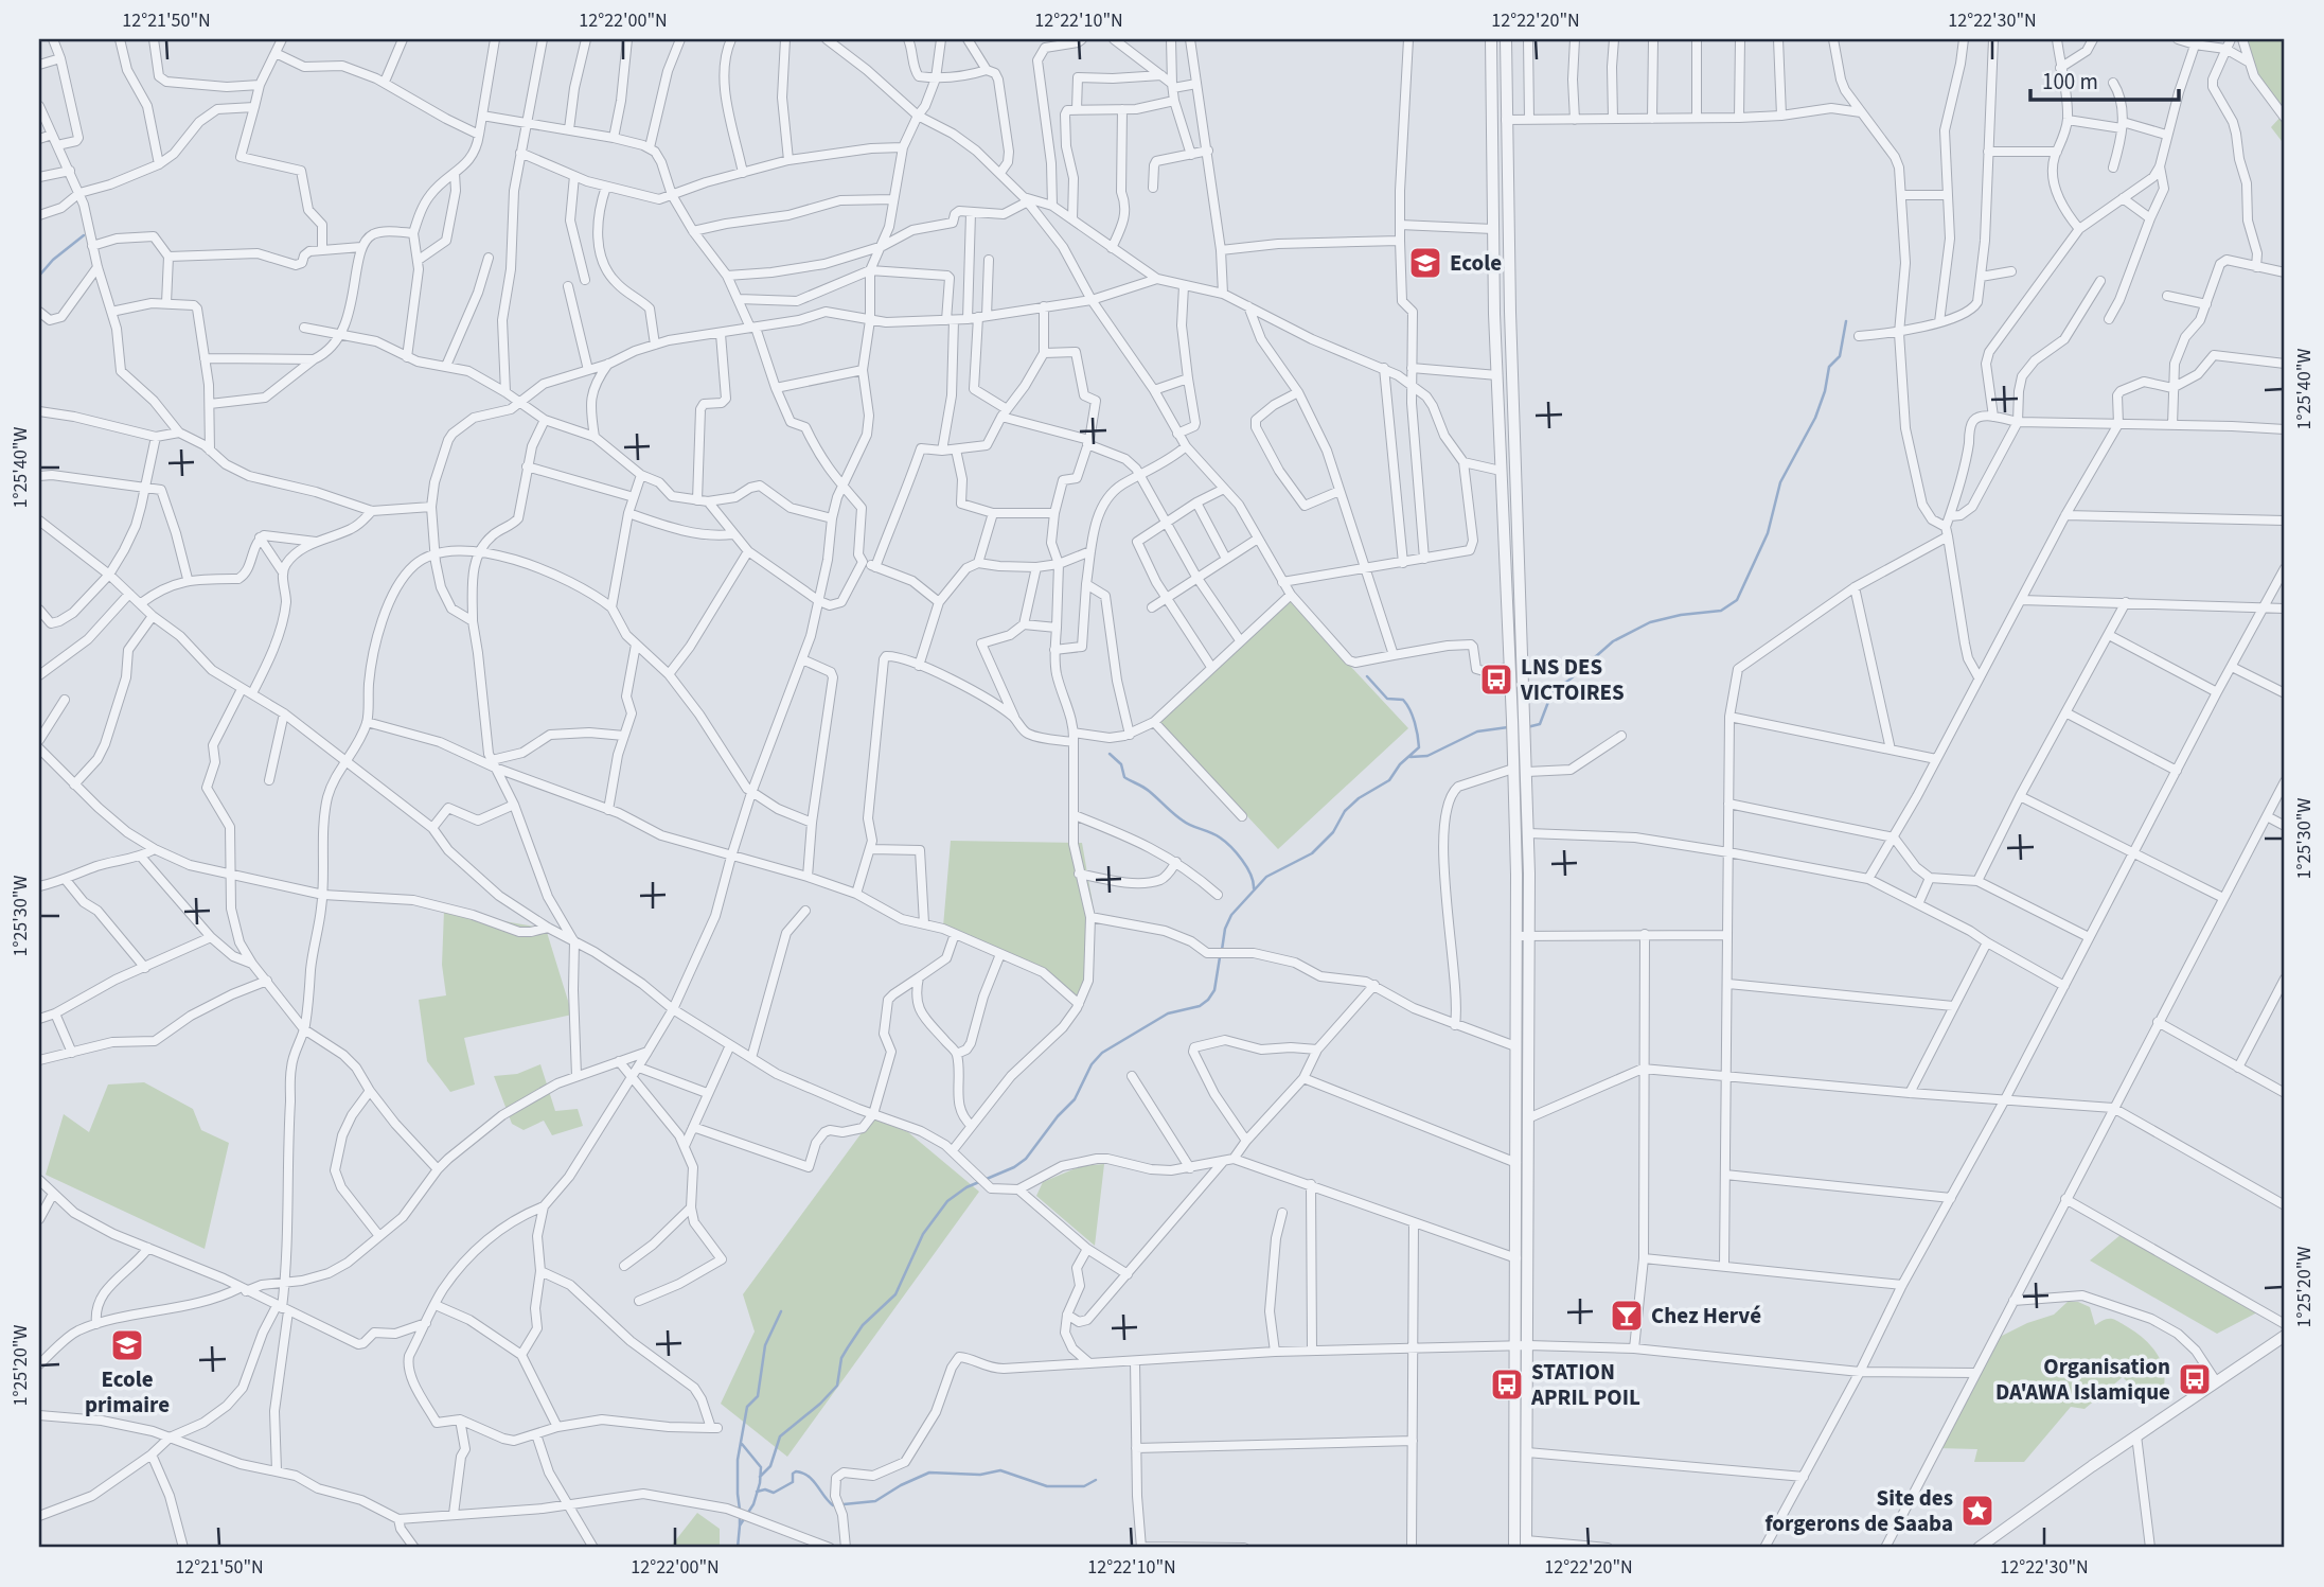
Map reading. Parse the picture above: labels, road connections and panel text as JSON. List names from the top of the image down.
{
  "places": {
    "school or university": ["Ecole", "Ecole primaire"],
    "bus stop": ["LNS DES VICTOIRES", "Organisation DA'AWA Islamique", "STATION APRIL POIL"],
    "bar": ["Chez Hervé"],
    "place": ["Site des forgerons de Saaba"]
  },
  "scale_bar": "100 m",
  "coordinates": [
    "12°21'50\"N",
    "12°22'00\"N",
    "12°22'10\"N",
    "12°22'20\"N",
    "12°22'30\"N",
    "1°25'40\"W",
    "1°25'30\"W",
    "1°25'20\"W"
  ]
}
